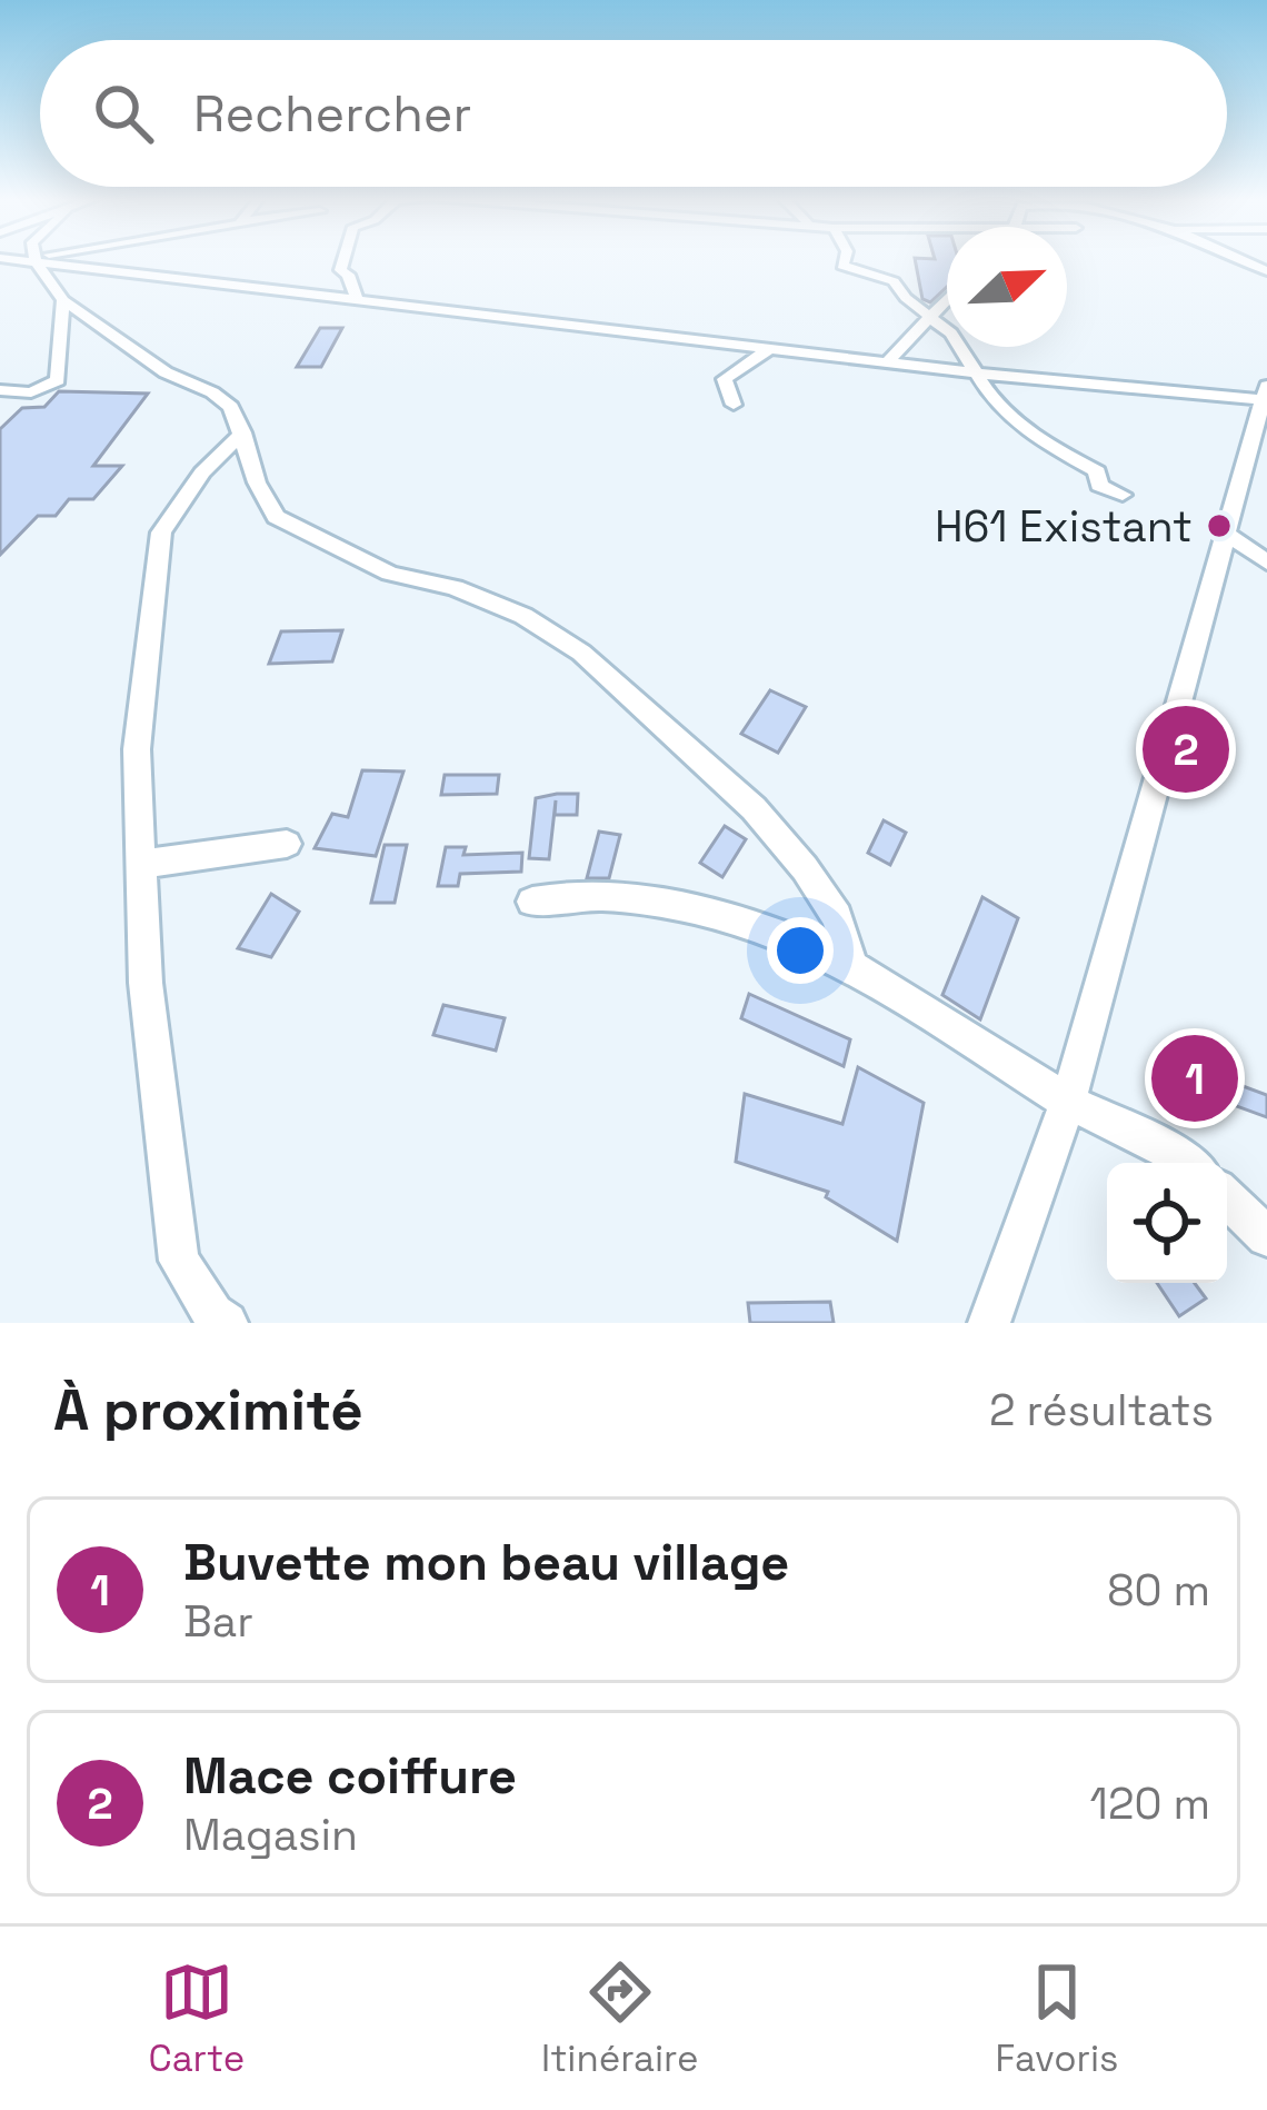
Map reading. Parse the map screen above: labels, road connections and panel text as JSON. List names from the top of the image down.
{
  "places": ["H61 Existant"],
  "north": "top right",
  "page": {
    "search": "Rechercher",
    "pins": ["2", "1"],
    "heading": ["À proximité", "2 résultats"],
    "list": [
      {
        "mark": "1",
        "name": "Buvette mon beau village",
        "note": "Bar",
        "value": "80 m"
      },
      {
        "mark": "2",
        "name": "Mace coiffure",
        "note": "Magasin",
        "value": "120 m"
      }
    ],
    "nav": ["Carte", "Itinéraire", "Favoris"]
  }
}
